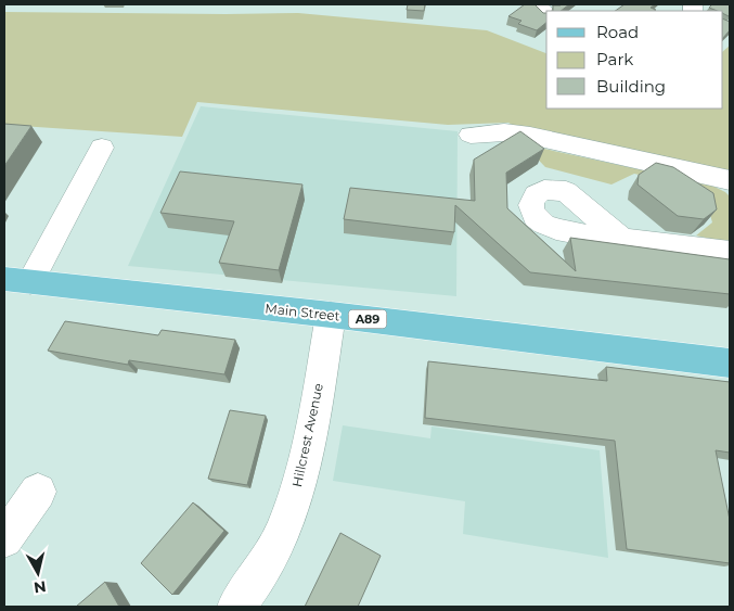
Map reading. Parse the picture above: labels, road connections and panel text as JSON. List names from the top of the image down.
{
  "streets": {
    "main road": ["Main Street", "A89"],
    "street": ["Hillcrest Avenue"]
  },
  "crossings": [
    ["Main Street", "Hillcrest Avenue"]
  ],
  "legend": ["Road", "Park", "Building"],
  "north": "bottom"
}
